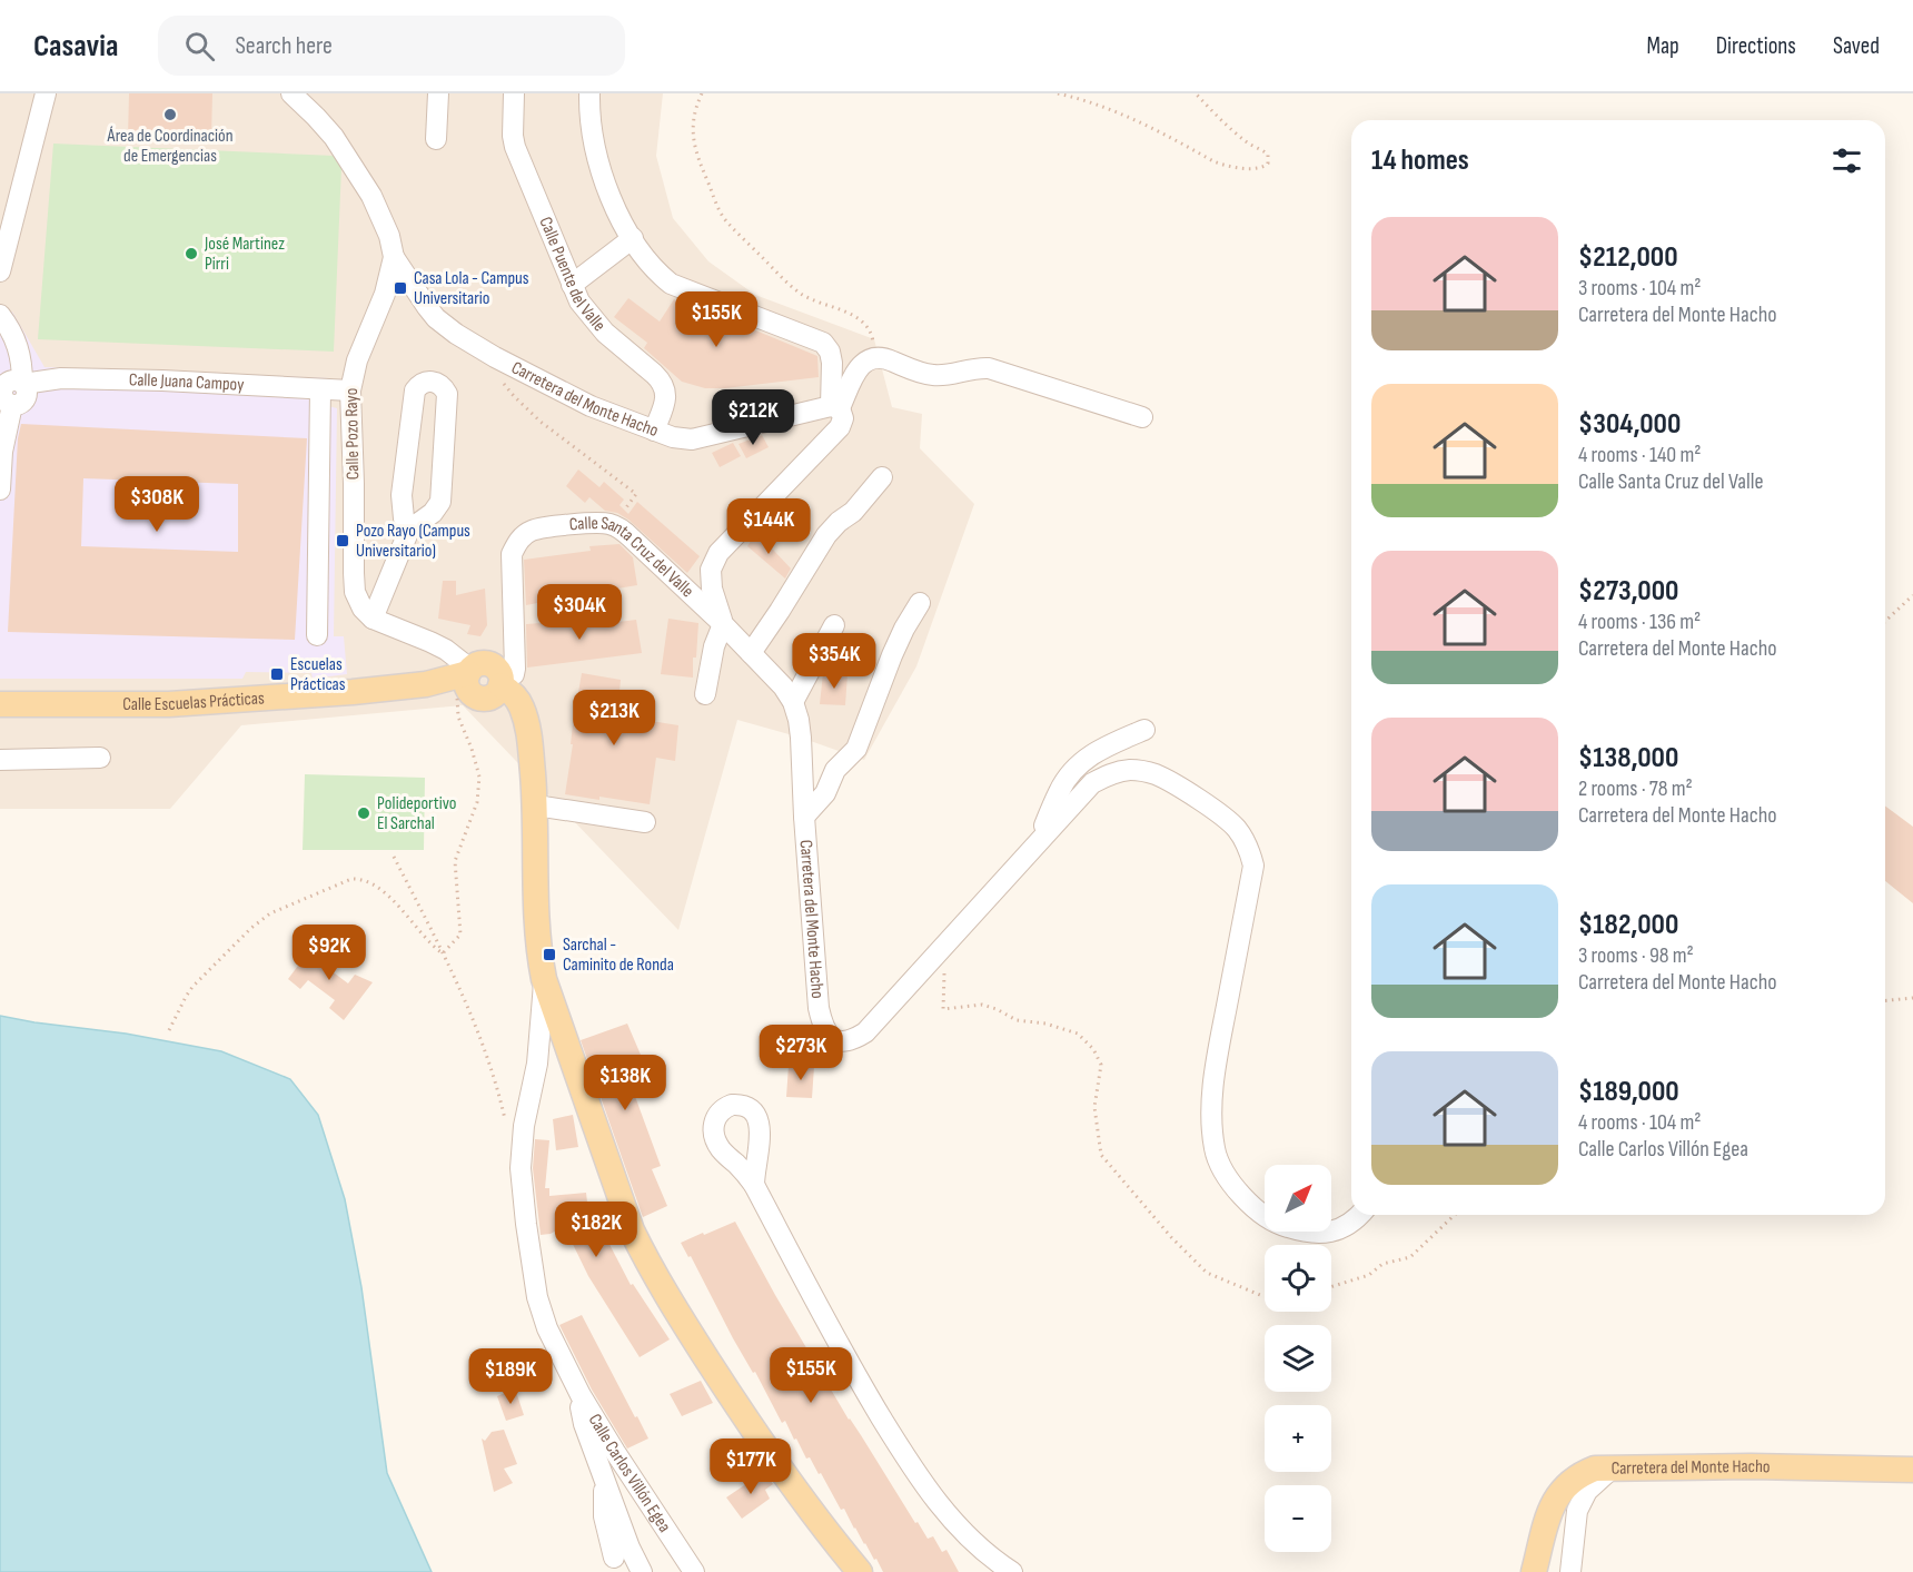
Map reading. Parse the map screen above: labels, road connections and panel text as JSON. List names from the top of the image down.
{
  "streets": {
    "main road": ["Carretera del Monte Hacho", "Calle Escuelas Prácticas"],
    "street": [
      "Calle Puente del Valle",
      "Calle Juana Campoy",
      "Calle Pozo Rayo",
      "Calle Santa Cruz del Valle",
      "Calle Carlos Villón Egea"
    ]
  },
  "crossings": [
    ["Calle Puente del Valle", "Carretera del Monte Hacho"],
    ["Calle Juana Campoy", "Calle Pozo Rayo"],
    ["Carretera del Monte Hacho", "Calle Pozo Rayo"],
    ["Carretera del Monte Hacho", "Calle Santa Cruz del Valle"],
    ["Calle Santa Cruz del Valle", "Calle Escuelas Prácticas"]
  ],
  "places": {
    "other": ["Área de Coordinación de Emergencias", "José Martinez Pirri", "Polideportivo El Sarchal"],
    "transit": [
      "Casa Lola - Campus Universitario",
      "Pozo Rayo (Campus Universitario)",
      "Escuelas Prácticas",
      "Sarchal - Caminito de Ronda"
    ]
  },
  "north": "top right",
  "page": {
    "header": "Casavia",
    "search": "Search here",
    "nav": ["Map", "Directions", "Saved"],
    "heading": "14 homes",
    "list": [
      {
        "name": "$212,000",
        "note": "3 rooms · 104 m² · Carretera del Monte Hacho"
      },
      {
        "name": "$304,000",
        "note": "4 rooms · 140 m² · Calle Santa Cruz del Valle"
      },
      {
        "name": "$273,000",
        "note": "4 rooms · 136 m² · Carretera del Monte Hacho"
      },
      {
        "name": "$138,000",
        "note": "2 rooms · 78 m² · Carretera del Monte Hacho"
      },
      {
        "name": "$182,000",
        "note": "3 rooms · 98 m² · Carretera del Monte Hacho"
      },
      {
        "name": "$189,000",
        "note": "4 rooms · 104 m² · Calle Carlos Villón Egea"
      }
    ],
    "price": [
      "$155K",
      "$212K",
      "$308K",
      "$144K",
      "$304K",
      "$354K",
      "$213K",
      "$92K",
      "$273K",
      "$138K",
      "$182K",
      "$155K",
      "$189K",
      "$177K"
    ],
    "map_buttons": ["+", "−"]
  }
}
